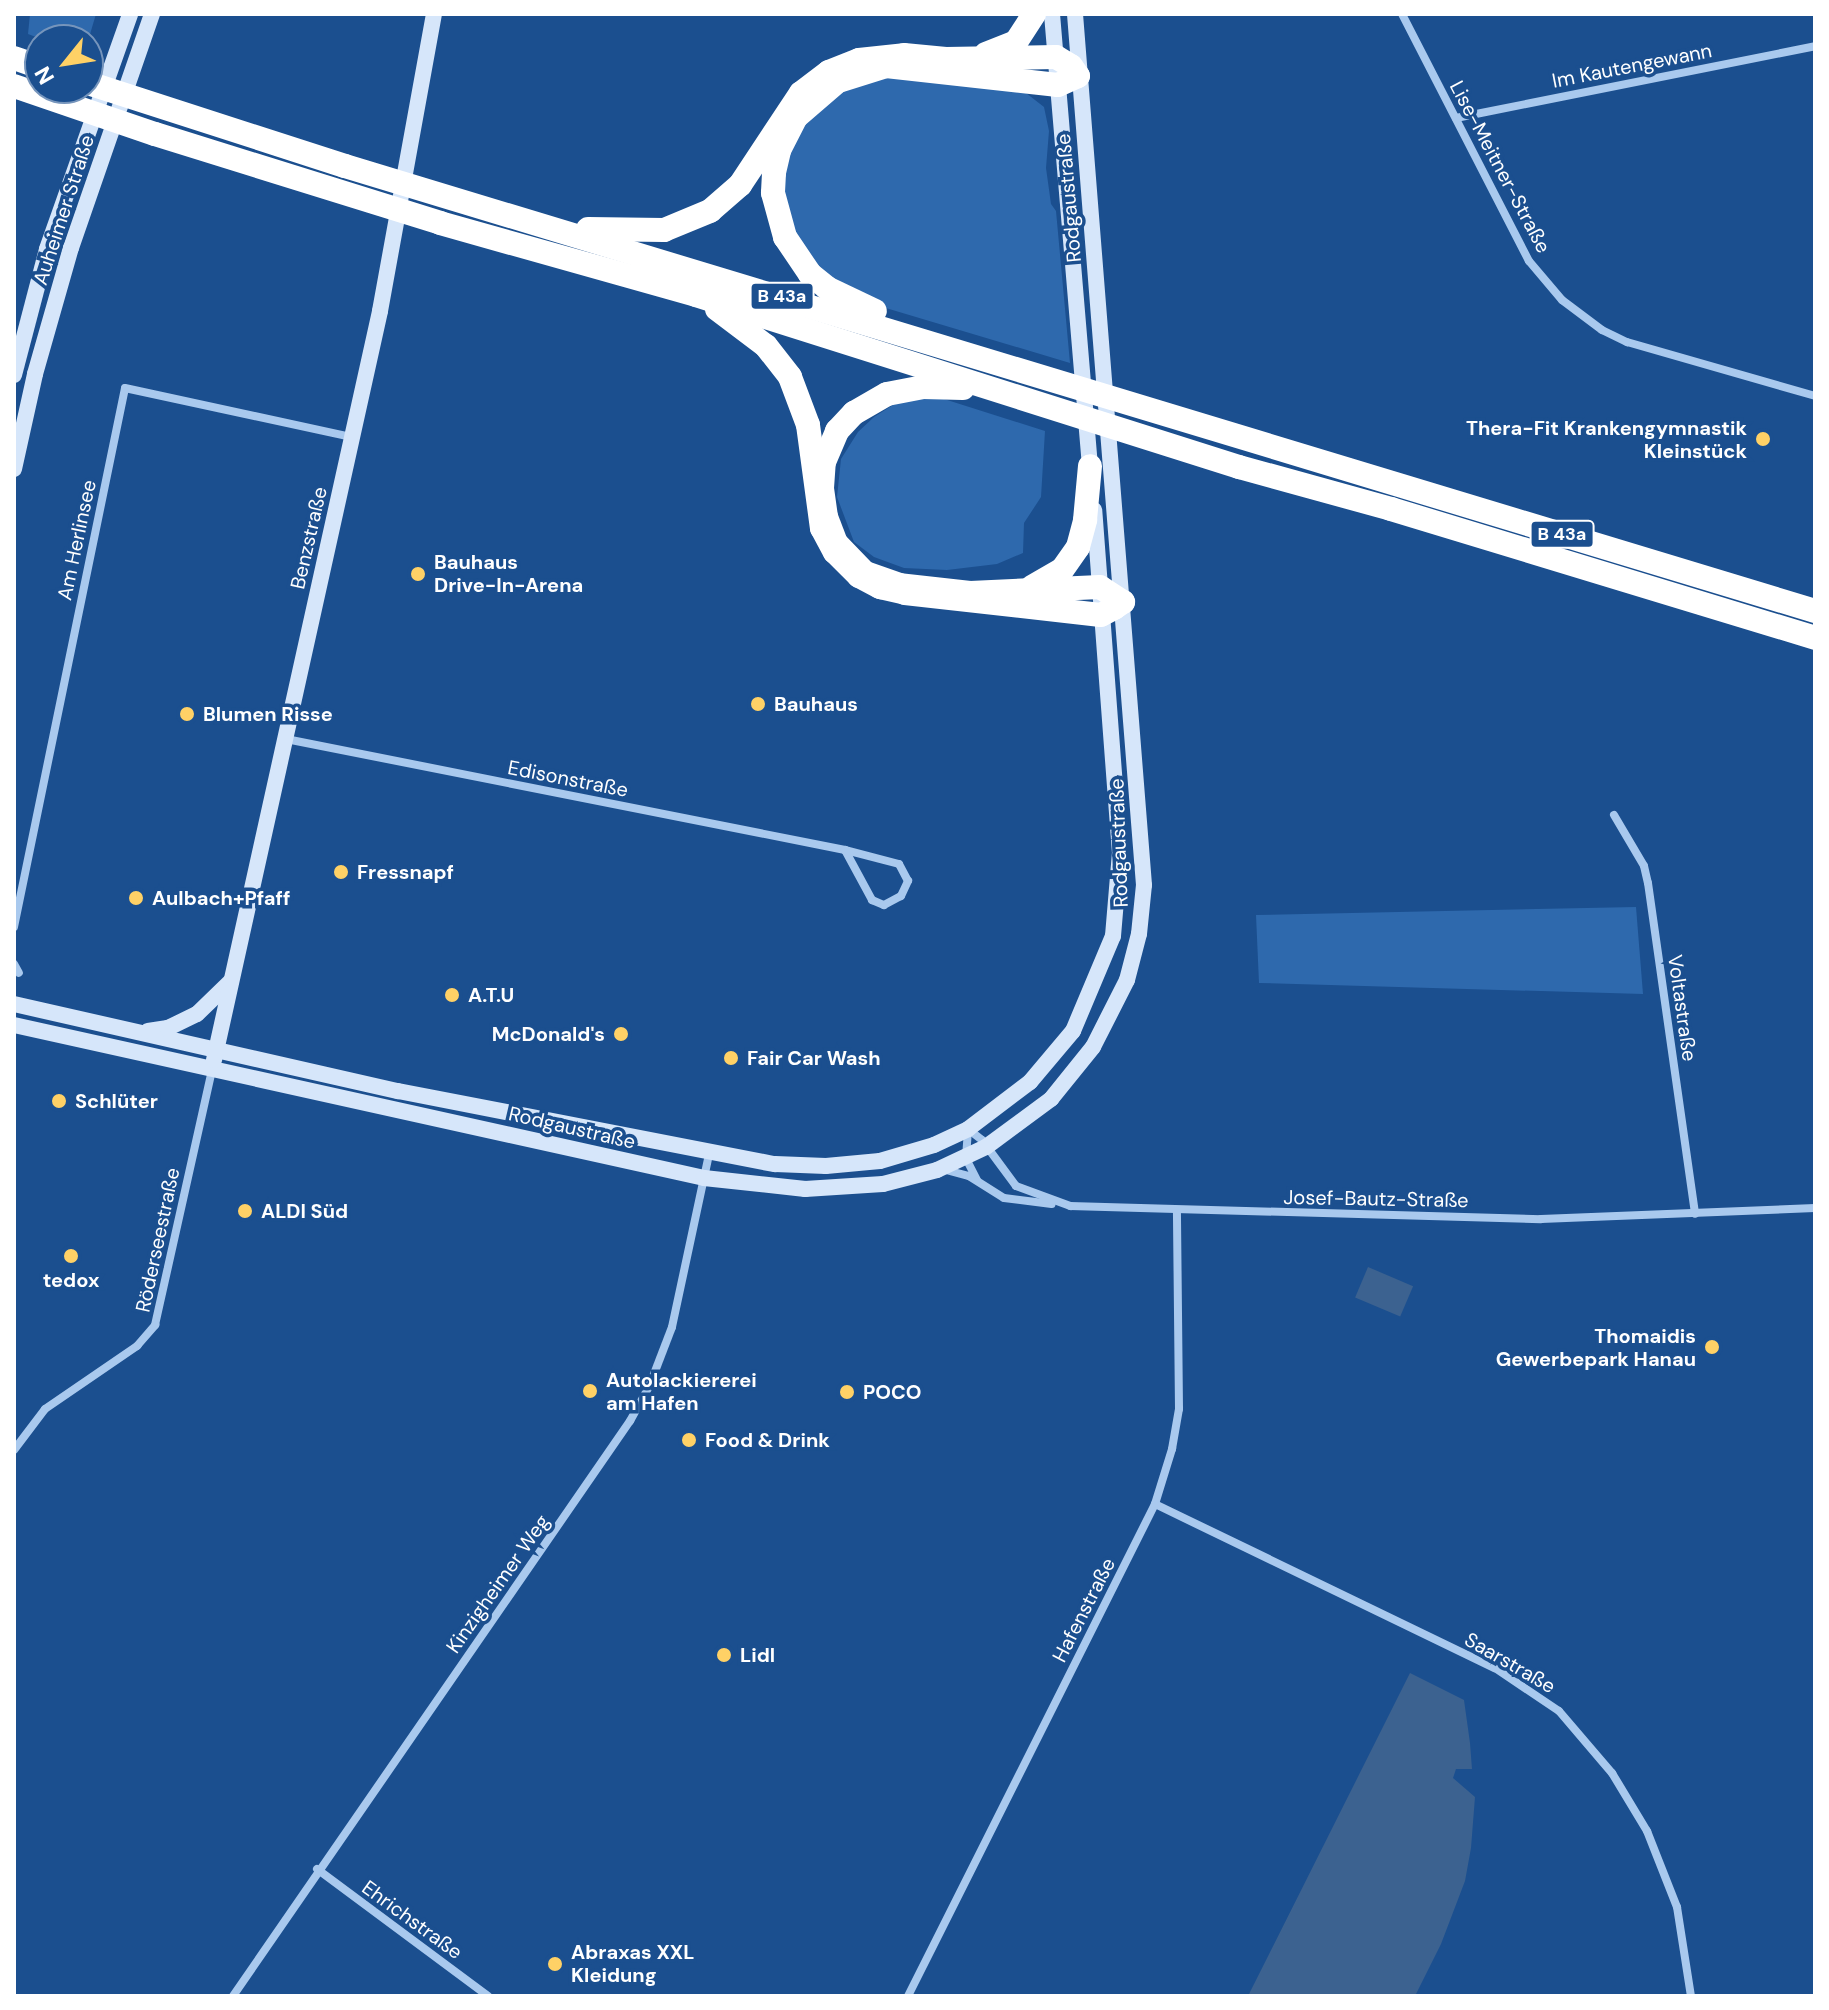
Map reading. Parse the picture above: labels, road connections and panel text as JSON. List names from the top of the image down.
{
  "streets": {
    "highway": ["B 43a"],
    "main road": ["Rodgaustraße", "Auheimer Straße", "Benzstraße"],
    "street": [
      "Im Kautengewann",
      "Lise-Meitner-Straße",
      "Am Herlinsee",
      "Edisonstraße",
      "Voltastraße",
      "Josef-Bautz-Straße",
      "Röderseestraße",
      "Kinzigheimer Weg",
      "Hafenstraße",
      "Saarstraße",
      "Ehrichstraße"
    ]
  },
  "crossings": [
    ["Im Kautengewann", "Lise-Meitner-Straße"],
    ["Rodgaustraße", "Benzstraße"],
    ["Rodgaustraße", "Josef-Bautz-Straße"],
    ["Rodgaustraße", "Röderseestraße"],
    ["Rodgaustraße", "Kinzigheimer Weg"],
    ["Benzstraße", "Am Herlinsee"],
    ["Benzstraße", "Edisonstraße"],
    ["Benzstraße", "Röderseestraße"],
    ["Voltastraße", "Josef-Bautz-Straße"],
    ["Josef-Bautz-Straße", "Hafenstraße"],
    ["Kinzigheimer Weg", "Ehrichstraße"],
    ["Hafenstraße", "Saarstraße"]
  ],
  "places": [
    "Thera-Fit Krankengymnastik Kleinstück",
    "Bauhaus Drive-In-Arena",
    "Bauhaus",
    "Blumen Risse",
    "Fressnapf",
    "Aulbach+Pfaff",
    "A.T.U",
    "McDonald's",
    "Fair Car Wash",
    "Schlüter",
    "ALDI Süd",
    "tedox",
    "Thomaidis Gewerbepark Hanau",
    "Autolackiererei am Hafen",
    "POCO",
    "Food & Drink",
    "Lidl",
    "Abraxas XXL Kleidung"
  ],
  "north": "bottom left"
}
